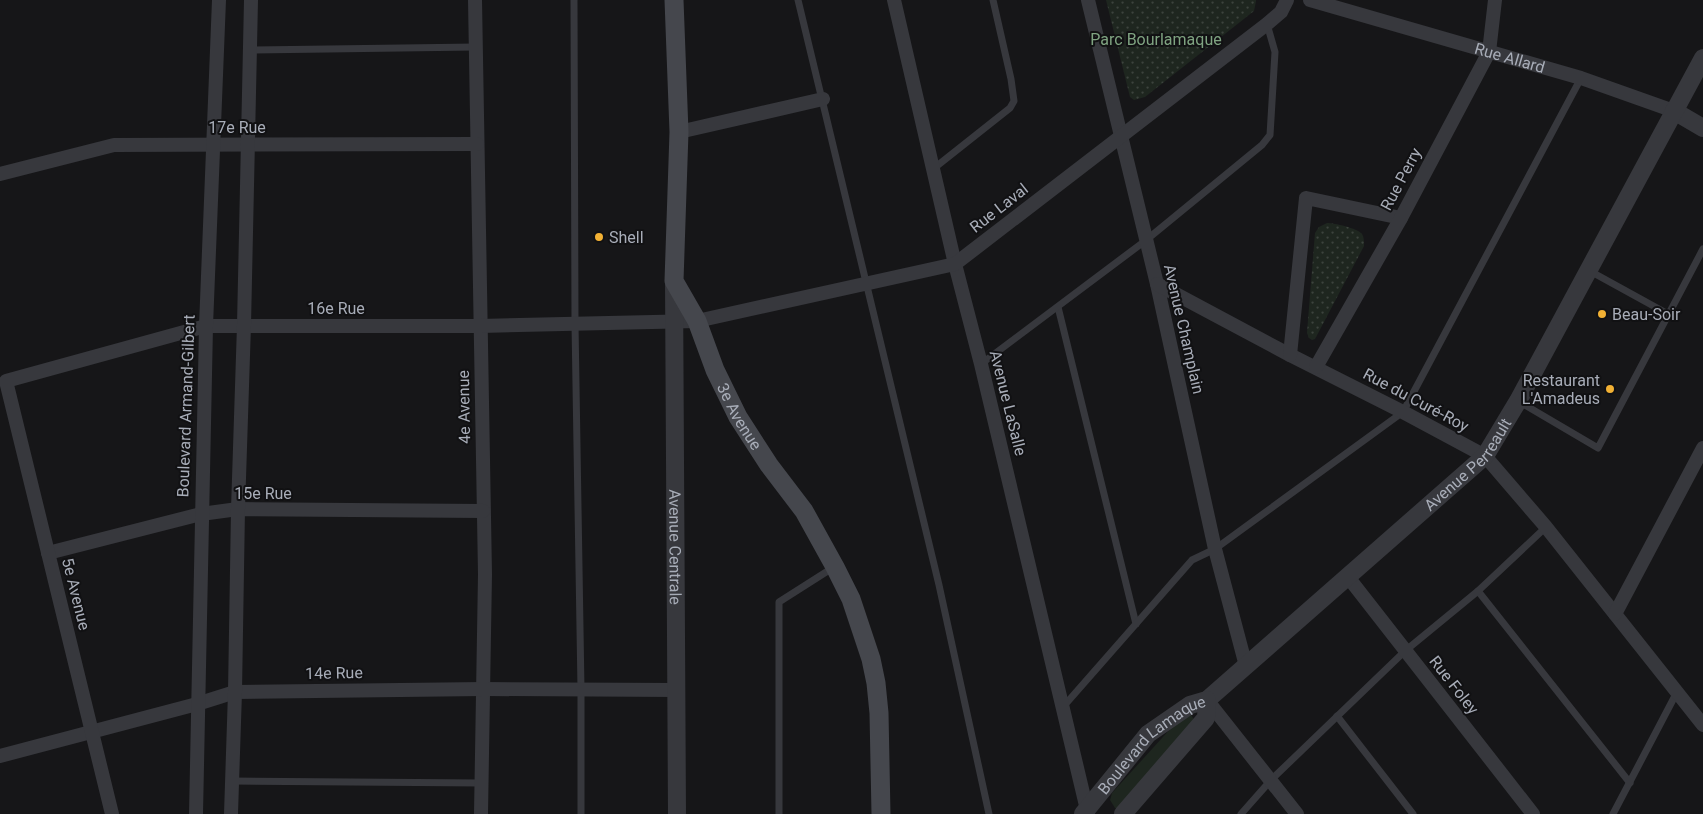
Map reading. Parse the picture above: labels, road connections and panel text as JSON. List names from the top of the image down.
{
  "streets": {
    "main road": ["3e Avenue"],
    "street": [
      "Rue Allard",
      "17e Rue",
      "Rue Perry",
      "Rue Laval",
      "16e Rue",
      "Avenue Champlain",
      "Rue du Curé-Roy",
      "Avenue LaSalle",
      "Boulevard Armand-Gilbert",
      "4e Avenue",
      "Avenue Perreault",
      "15e Rue",
      "Avenue Centrale",
      "5e Avenue",
      "14e Rue",
      "Rue Foley",
      "Boulevard Lamaque"
    ]
  },
  "crossings": [
    ["Rue Allard", "Rue Perry"],
    ["Rue Allard", "Avenue Perreault"],
    ["17e Rue", "Boulevard Armand-Gilbert"],
    ["17e Rue", "4e Avenue"],
    ["Rue Perry", "Rue du Curé-Roy"],
    ["Rue Laval", "16e Rue"],
    ["Rue Laval", "Avenue Champlain"],
    ["Rue Laval", "Avenue LaSalle"],
    ["Rue Laval", "3e Avenue"],
    ["Rue Laval", "Avenue Centrale"],
    ["16e Rue", "Boulevard Armand-Gilbert"],
    ["16e Rue", "4e Avenue"],
    ["16e Rue", "Avenue Centrale"],
    ["16e Rue", "5e Avenue"],
    ["Avenue Champlain", "Rue du Curé-Roy"],
    ["Avenue Champlain", "Avenue Perreault"],
    ["Rue du Curé-Roy", "Avenue Perreault"],
    ["Avenue LaSalle", "Boulevard Lamaque"],
    ["Boulevard Armand-Gilbert", "15e Rue"],
    ["Boulevard Armand-Gilbert", "14e Rue"],
    ["4e Avenue", "15e Rue"],
    ["4e Avenue", "14e Rue"],
    ["3e Avenue", "Avenue Centrale"],
    ["Avenue Perreault", "Rue Foley"],
    ["Avenue Perreault", "Boulevard Lamaque"],
    ["15e Rue", "5e Avenue"],
    ["Avenue Centrale", "14e Rue"],
    ["5e Avenue", "14e Rue"]
  ],
  "parks": ["Parc Bourlamaque"],
  "places": ["Shell", "Beau-Soir", "Restaurant L'Amadeus"]
}
